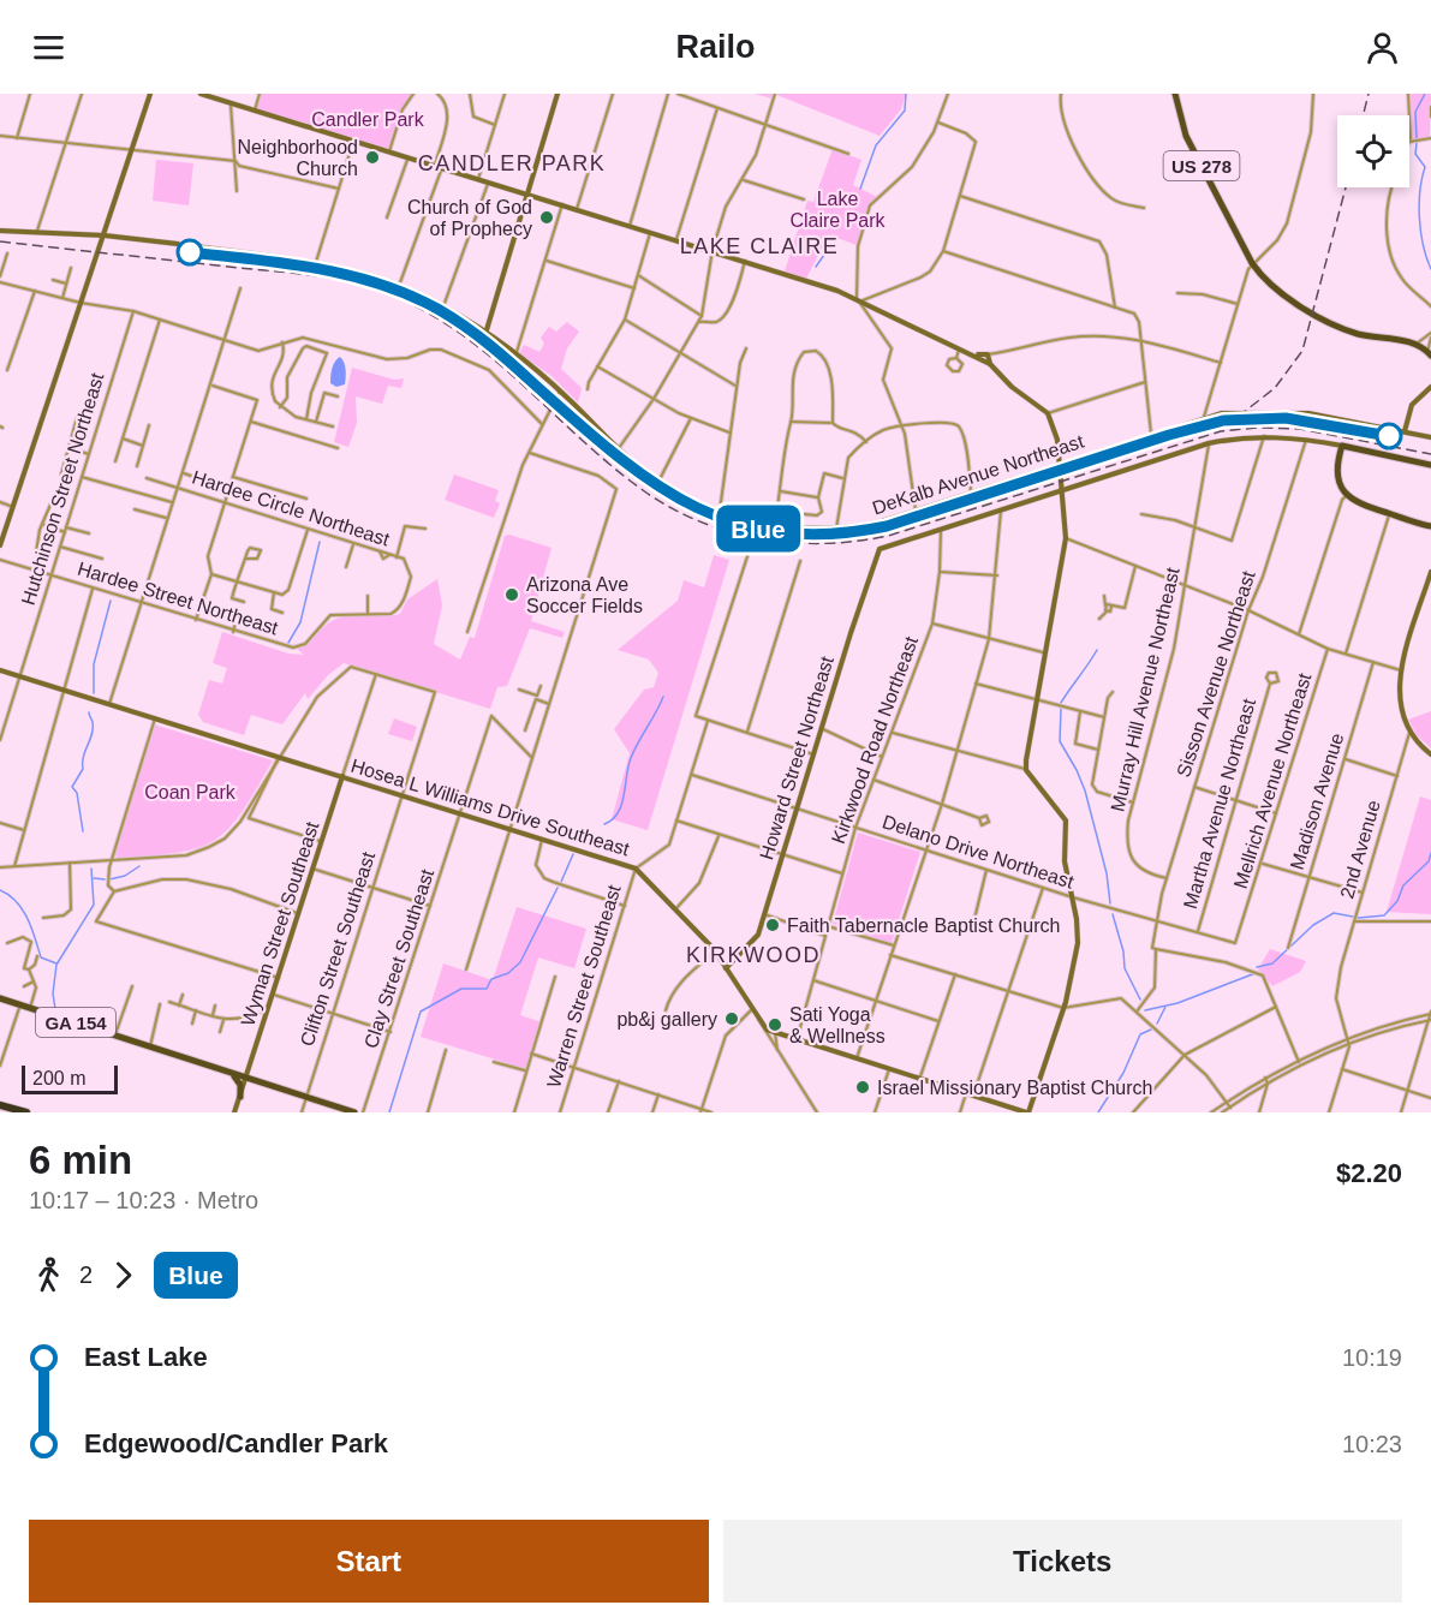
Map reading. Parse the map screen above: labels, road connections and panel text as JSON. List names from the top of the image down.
{
  "streets": {
    "main road": ["US 278", "GA 154"],
    "street": [
      "DeKalb Avenue Northeast",
      "Hutchinson Street Northeast",
      "Hardee Circle Northeast",
      "Hardee Street Northeast",
      "Sisson Avenue Northeast",
      "Murray Hill Avenue Northeast",
      "Kirkwood Road Northeast",
      "Howard Street Northeast",
      "Mellrich Avenue Northeast",
      "Madison Avenue",
      "Martha Avenue Northeast",
      "Hosea L Williams Drive Southeast",
      "2nd Avenue",
      "Delano Drive Northeast",
      "Wyman Street Southeast",
      "Clifton Street Southeast",
      "Clay Street Southeast",
      "Warren Street Southeast"
    ]
  },
  "crossings": [
    ["Hutchinson Street Northeast", "Hardee Street Northeast"],
    ["Hutchinson Street Northeast", "Hosea L Williams Drive Southeast"],
    ["Hardee Circle Northeast", "Hardee Street Northeast"],
    ["Sisson Avenue Northeast", "Murray Hill Avenue Northeast"],
    ["Sisson Avenue Northeast", "Delano Drive Northeast"],
    ["Kirkwood Road Northeast", "Howard Street Northeast"],
    ["Kirkwood Road Northeast", "Hosea L Williams Drive Southeast"],
    ["Kirkwood Road Northeast", "Delano Drive Northeast"],
    ["Howard Street Northeast", "Hosea L Williams Drive Southeast"],
    ["Howard Street Northeast", "Delano Drive Northeast"],
    ["Mellrich Avenue Northeast", "Delano Drive Northeast"],
    ["Martha Avenue Northeast", "Delano Drive Northeast"],
    ["Hosea L Williams Drive Southeast", "Wyman Street Southeast"],
    ["Hosea L Williams Drive Southeast", "Clifton Street Southeast"],
    ["Hosea L Williams Drive Southeast", "Clay Street Southeast"],
    ["Hosea L Williams Drive Southeast", "Warren Street Southeast"],
    ["Wyman Street Southeast", "GA 154"],
    ["Clifton Street Southeast", "GA 154"]
  ],
  "districts": ["CANDLER PARK", "LAKE CLAIRE", "KIRKWOOD"],
  "parks": ["Candler Park", "Lake Claire Park", "Coan Park"],
  "places": [
    "Neighborhood Church",
    "Church of God of Prophecy",
    "Arizona Ave Soccer Fields",
    "Faith Tabernacle Baptist Church",
    "pb&j gallery",
    "Sati Yoga & Wellness",
    "Israel Missionary Baptist Church"
  ],
  "lines": ["metro line Blue"],
  "scale_bar": "200 m",
  "page": {
    "header": "Railo",
    "on_map": "Blue",
    "scale": "200 m",
    "heading": ["6 min", "10:17 – 10:23 · Metro", "$2.20"],
    "legs": ["2", "Blue"],
    "list": [
      {
        "name": "East Lake",
        "value": "10:19"
      },
      {
        "name": "Edgewood/Candler Park",
        "value": "10:23"
      }
    ],
    "buttons": ["Start", "Tickets"]
  }
}
